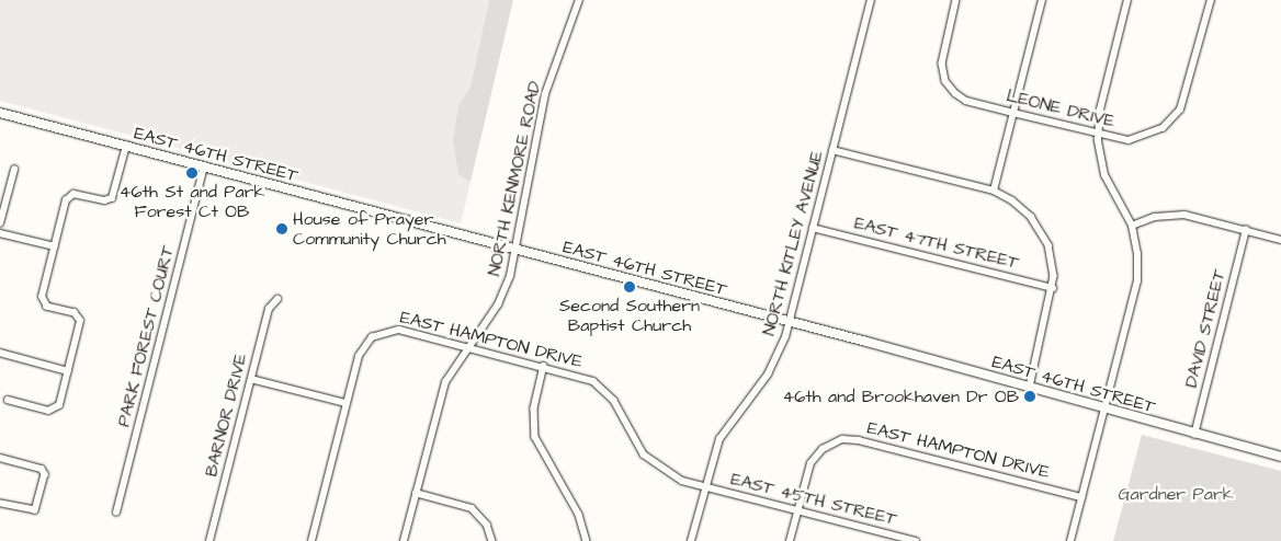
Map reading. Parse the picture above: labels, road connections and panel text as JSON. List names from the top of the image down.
{
  "streets": {
    "main road": ["EAST 46TH STREET"],
    "street": [
      "LEONE DRIVE",
      "NORTH KENMORE ROAD",
      "NORTH KITLEY AVENUE",
      "EAST 47TH STREET",
      "DAVID STREET",
      "PARK FOREST COURT",
      "EAST HAMPTON DRIVE",
      "BARNOR DRIVE",
      "EAST 45TH STREET"
    ]
  },
  "crossings": [
    ["EAST 46TH STREET", "NORTH KENMORE ROAD"],
    ["EAST 46TH STREET", "NORTH KITLEY AVENUE"],
    ["EAST 46TH STREET", "DAVID STREET"],
    ["EAST 46TH STREET", "PARK FOREST COURT"],
    ["NORTH KENMORE ROAD", "EAST HAMPTON DRIVE"],
    ["NORTH KITLEY AVENUE", "EAST 47TH STREET"],
    ["NORTH KITLEY AVENUE", "EAST HAMPTON DRIVE"],
    ["NORTH KITLEY AVENUE", "EAST 45TH STREET"],
    ["EAST HAMPTON DRIVE", "EAST 45TH STREET"]
  ],
  "parks": ["Gardner Park"],
  "places": [
    "46th St and Park Forest Ct OB",
    "House of Prayer Community Church",
    "Second Southern Baptist Church",
    "46th and Brookhaven Dr OB"
  ]
}
